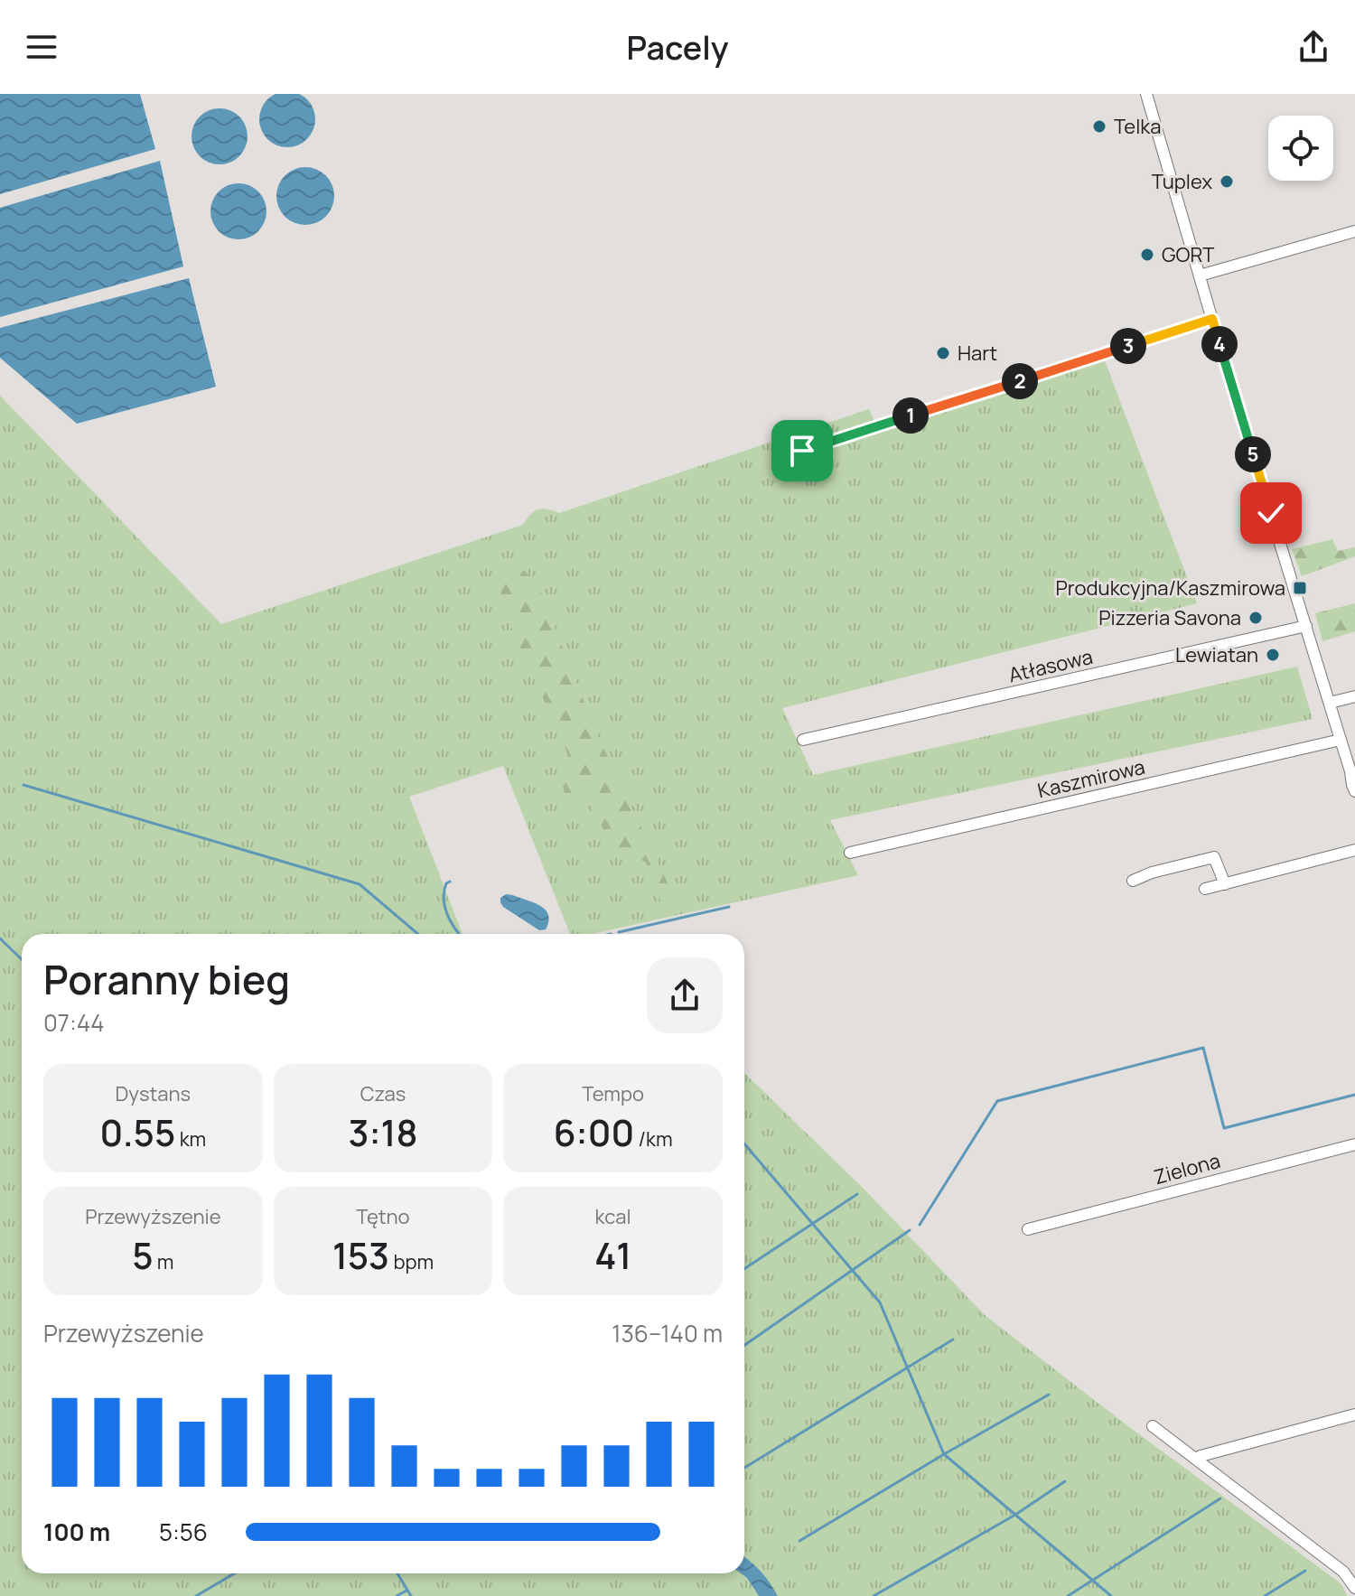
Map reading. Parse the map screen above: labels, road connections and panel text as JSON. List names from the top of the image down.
{
  "streets": {
    "street": ["Atłasowa", "Kaszmirowa", "Zielona"]
  },
  "places": {
    "other": [
      "Telka",
      "Tuplex",
      "GORT",
      "Hart",
      "Pizzeria Savona",
      "Lewiatan"
    ],
    "transit": ["Produkcyjna/Kaszmirowa"]
  },
  "page": {
    "header": "Pacely",
    "pins": [
      "4",
      "3",
      "2",
      "1",
      "5"
    ],
    "heading": ["Poranny bieg", "07:44"],
    "stats": [
      ["Dystans", "0.55 km"],
      ["Czas", "3:18"],
      ["Tempo", "6:00 /km"],
      ["Przewyższenie", "5 m"],
      ["Tętno", "153 bpm"],
      ["kcal", "41"]
    ],
    "chart": ["Przewyższenie", "136–140 m"],
    "list": [
      {
        "name": "100 m",
        "note": "5:56"
      }
    ]
  }
}
